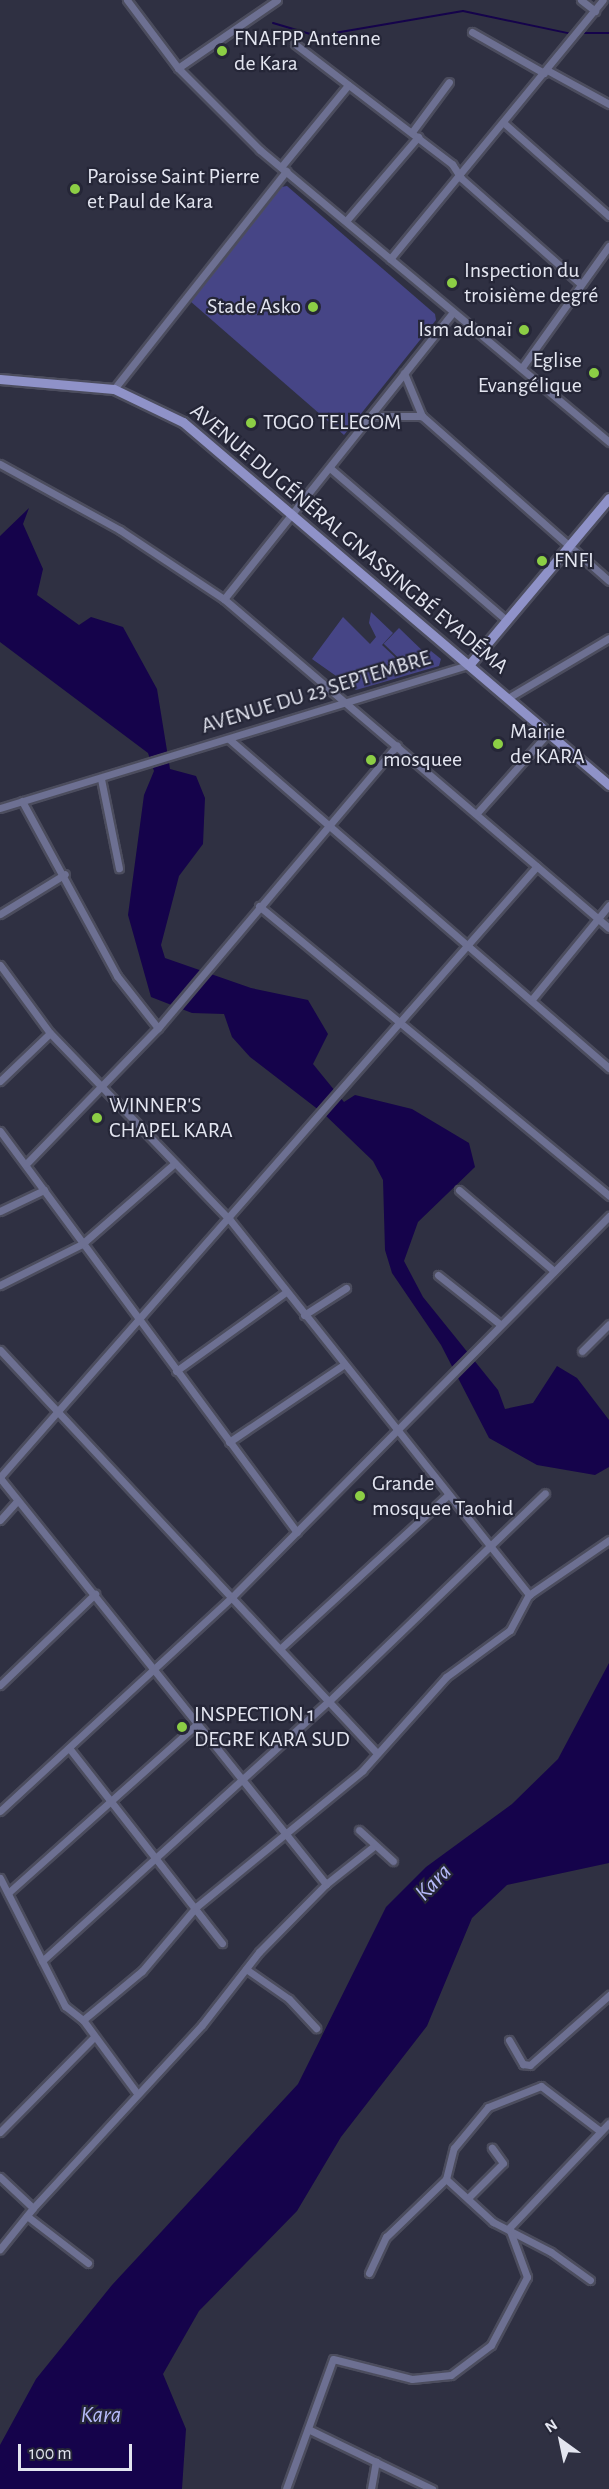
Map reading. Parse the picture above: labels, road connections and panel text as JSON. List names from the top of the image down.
{
  "streets": {
    "main road": ["AVENUE DU GÉNÉRAL GNASSINGBÉ EYADÉMA"],
    "street": ["AVENUE DU 23 SEPTEMBRE"]
  },
  "crossings": [
    ["AVENUE DU GÉNÉRAL GNASSINGBÉ EYADÉMA", "AVENUE DU 23 SEPTEMBRE"]
  ],
  "water": ["Kara"],
  "places": [
    "FNAFPP Antenne de Kara",
    "Paroisse Saint Pierre et Paul de Kara",
    "Inspection du troisième degré",
    "Stade Asko",
    "Ism adonaï",
    "Eglise Evangélique",
    "TOGO TELECOM",
    "FNFI",
    "Mairie de KARA",
    "mosquee",
    "WINNER'S CHAPEL KARA",
    "Grande mosquee Taohid",
    "INSPECTION 1 DEGRE KARA SUD"
  ],
  "scale_bar": "100 m",
  "north": "top left"
}
